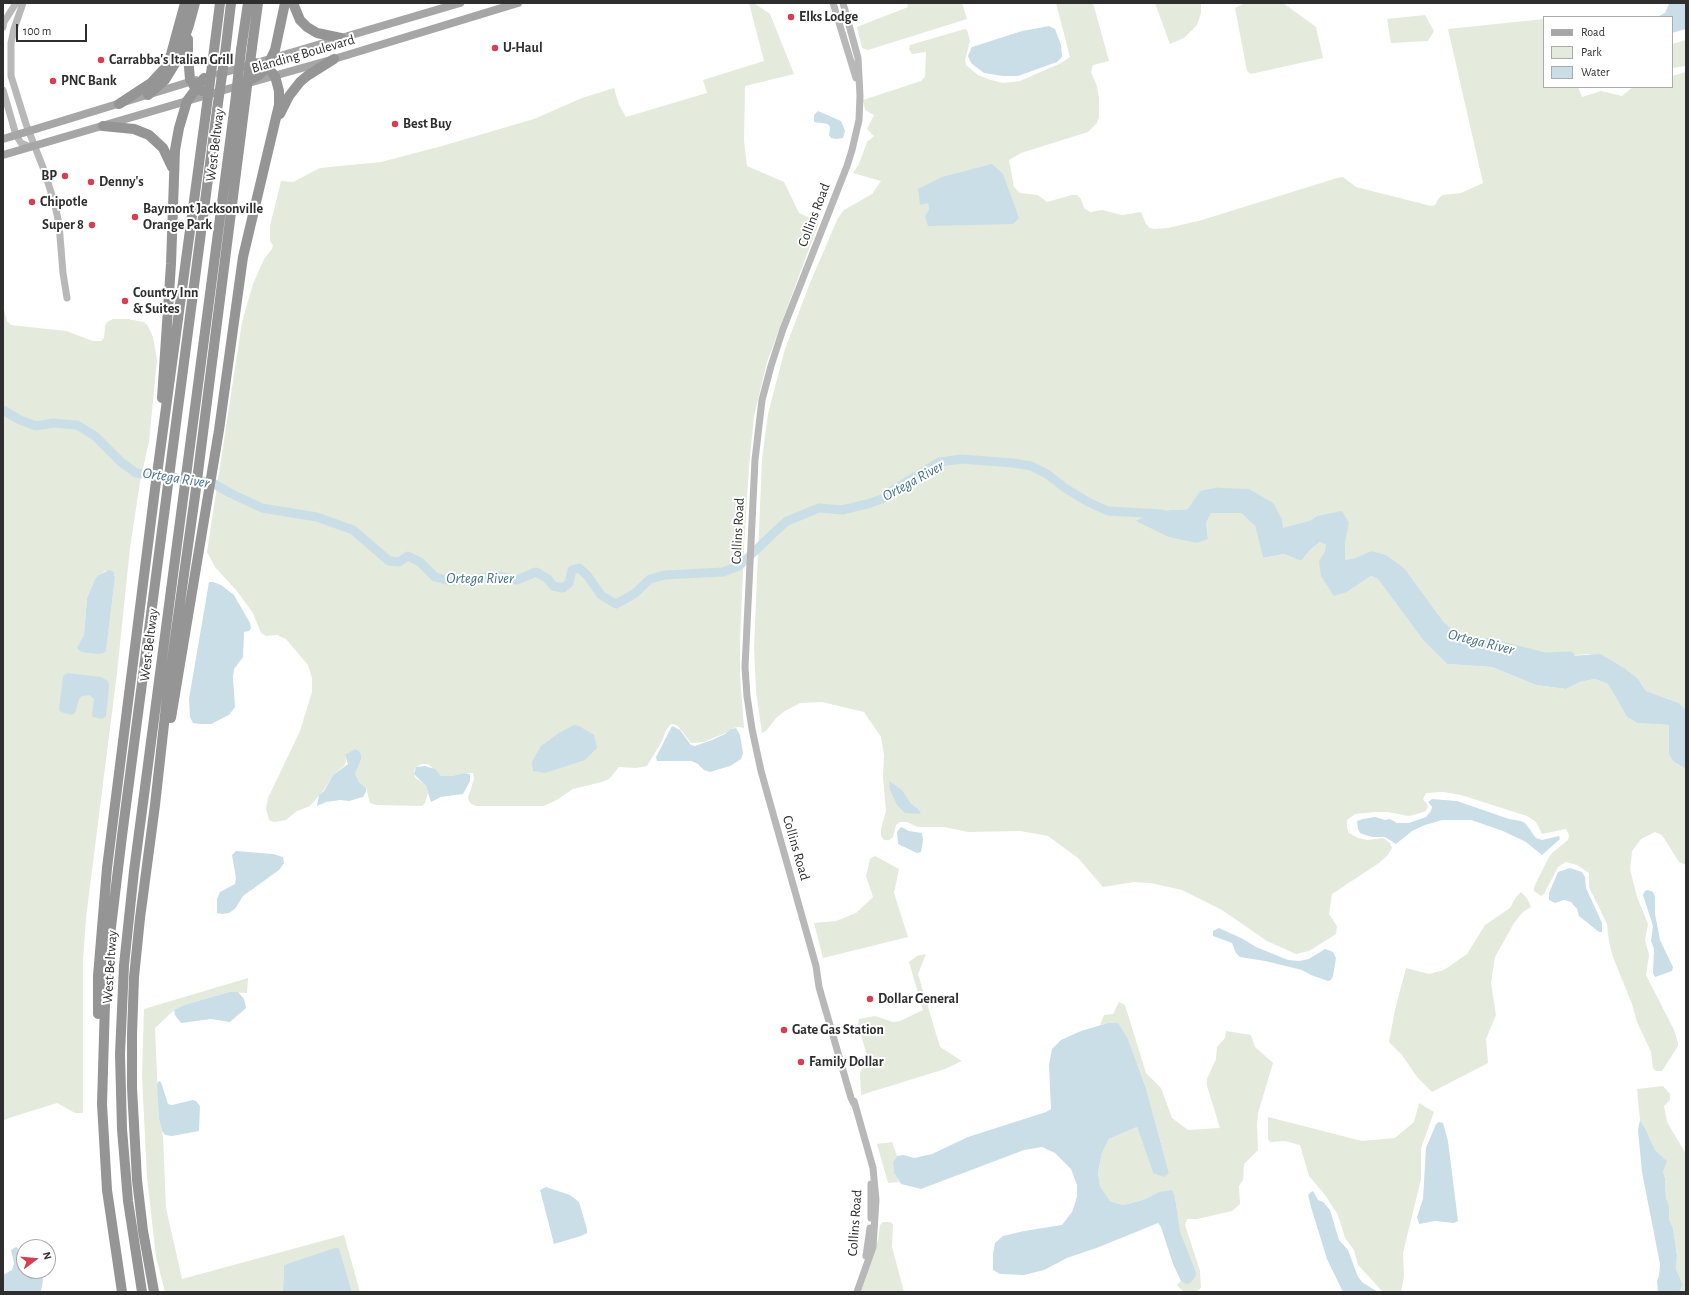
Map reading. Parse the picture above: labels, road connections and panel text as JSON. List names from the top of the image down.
{
  "streets": {
    "highway": ["West Beltway"],
    "main road": ["Blanding Boulevard"],
    "street": ["Collins Road"]
  },
  "water": ["Ortega River"],
  "places": [
    "Elks Lodge",
    "U-Haul",
    "Carrabba's Italian Grill",
    "PNC Bank",
    "Best Buy",
    "BP",
    "Denny's",
    "Chipotle",
    "Baymont Jacksonville Orange Park",
    "Super 8",
    "Country Inn & Suites",
    "Dollar General",
    "Gate Gas Station",
    "Family Dollar"
  ],
  "legend": ["Road", "Park", "Water"],
  "scale_bar": "100 m",
  "north": "right"
}
